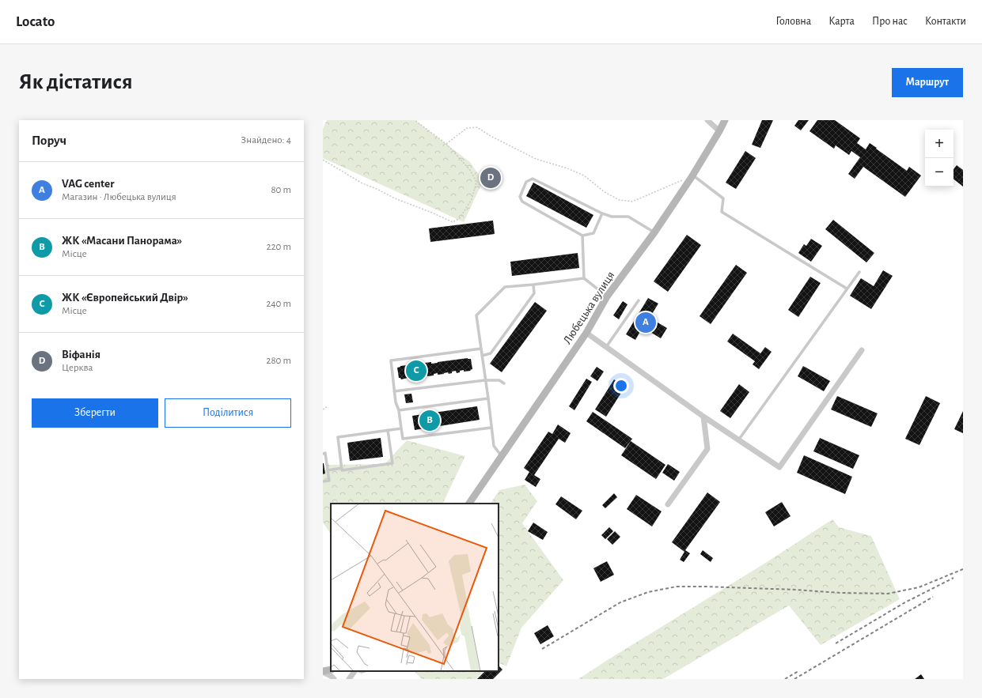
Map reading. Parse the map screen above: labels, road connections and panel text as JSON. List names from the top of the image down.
{
  "streets": {
    "main road": ["Любецька вулиця"]
  },
  "page": {
    "header": "Locato",
    "nav": [
      "Головна",
      "Карта",
      "Про нас",
      "Контакти"
    ],
    "buttons": [
      "Маршрут",
      ["Зберегти", "Поділитися"]
    ],
    "title": "Як дістатися",
    "heading": ["Поруч", "Знайдено: 4"],
    "map_buttons": ["+", "−"],
    "list": [
      {
        "mark": "A",
        "name": "VAG center",
        "note": "Магазин · Любецька вулиця",
        "value": "80 m"
      },
      {
        "mark": "B",
        "name": "ЖК «Масани Панорама»",
        "note": "Місце",
        "value": "220 m"
      },
      {
        "mark": "C",
        "name": "ЖК «Європейський Двір»",
        "note": "Місце",
        "value": "240 m"
      },
      {
        "mark": "D",
        "name": "Віфанія",
        "note": "Церква",
        "value": "280 m"
      }
    ],
    "pins": [
      "D",
      "A",
      "C",
      "B"
    ]
  }
}
